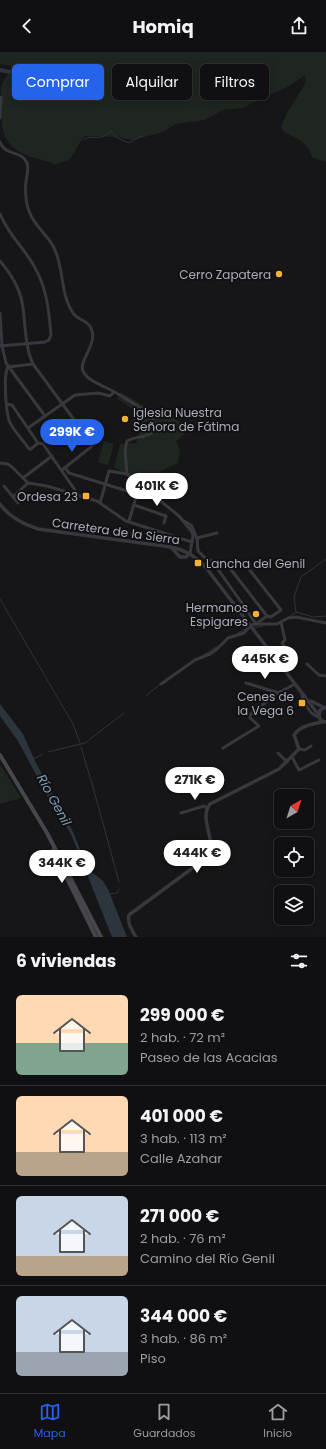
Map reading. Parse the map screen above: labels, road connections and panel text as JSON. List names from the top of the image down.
{
  "streets": {
    "street": ["Carretera de la Sierra"]
  },
  "water": ["Río Genil"],
  "places": {
    "other": ["Cerro Zapatera", "Iglesia Nuestra Señora de Fátima", "Hermanos Espigares"],
    "transit": ["Ordesa 23", "Lancha del Genil", "Cenes de la Vega 6"]
  },
  "north": "top right",
  "page": {
    "header": "Homiq",
    "chip": ["Comprar", "Alquilar", "Filtros"],
    "price": [
      "299K €",
      "401K €",
      "445K €",
      "271K €",
      "444K €",
      "344K €"
    ],
    "heading": "6 viviendas",
    "list": [
      {
        "name": "299 000 €",
        "note": "2 hab. · 72 m² · Paseo de las Acacias"
      },
      {
        "name": "401 000 €",
        "note": "3 hab. · 113 m² · Calle Azahar"
      },
      {
        "name": "271 000 €",
        "note": "2 hab. · 76 m² · Camino del Río Genil"
      },
      {
        "name": "344 000 €",
        "note": "3 hab. · 86 m² · Piso"
      }
    ],
    "tabs": ["Mapa", "Guardados", "Inicio"]
  }
}
